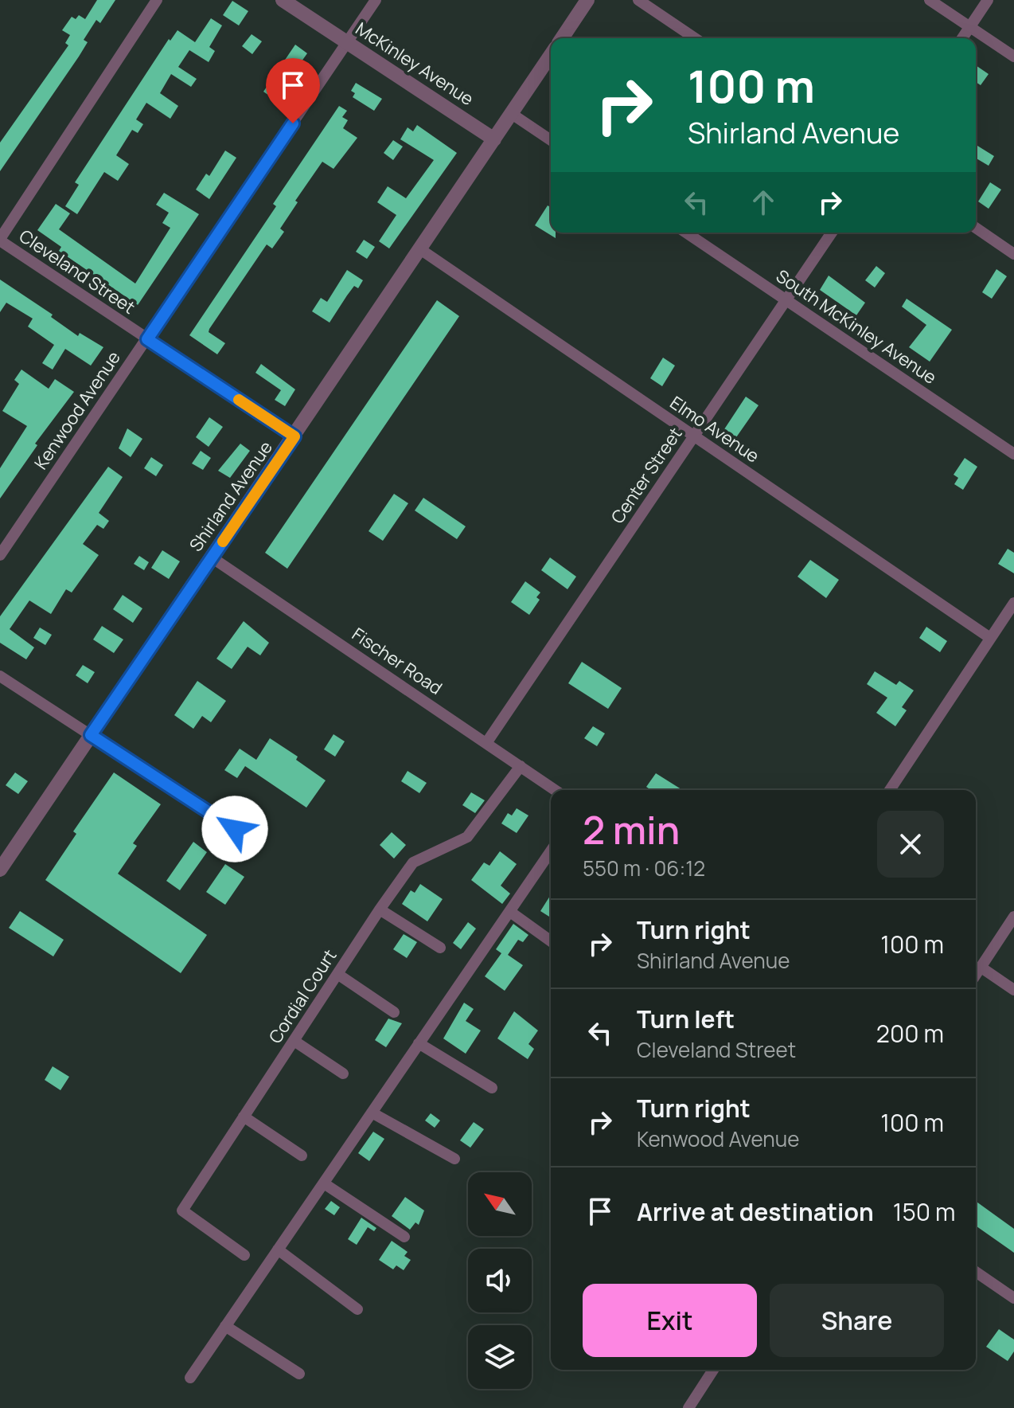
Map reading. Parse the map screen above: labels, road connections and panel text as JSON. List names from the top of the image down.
{
  "streets": {
    "street": [
      "McKinley Avenue",
      "Cleveland Street",
      "South McKinley Avenue",
      "Kenwood Avenue",
      "Elmo Avenue",
      "Center Street",
      "Shirland Avenue",
      "Fischer Road",
      "Cordial Court"
    ]
  },
  "crossings": [
    ["McKinley Avenue", "Kenwood Avenue"],
    ["McKinley Avenue", "Shirland Avenue"],
    ["Cleveland Street", "Kenwood Avenue"],
    ["Cleveland Street", "Shirland Avenue"],
    ["South McKinley Avenue", "Center Street"],
    ["Elmo Avenue", "Center Street"],
    ["Elmo Avenue", "Shirland Avenue"],
    ["Center Street", "Fischer Road"],
    ["Shirland Avenue", "Fischer Road"],
    ["Fischer Road", "Cordial Court"]
  ],
  "north": "top left",
  "page": {
    "turn": ["100 m", "Shirland Avenue"],
    "heading": ["2 min", "550 m · 06:12"],
    "list": [
      {
        "name": "Turn right",
        "note": "Shirland Avenue",
        "value": "100 m"
      },
      {
        "name": "Turn left",
        "note": "Cleveland Street",
        "value": "200 m"
      },
      {
        "name": "Turn right",
        "note": "Kenwood Avenue",
        "value": "100 m"
      },
      {
        "name": "Arrive at destination",
        "value": "150 m"
      }
    ],
    "buttons": ["Exit", "Share"]
  }
}
